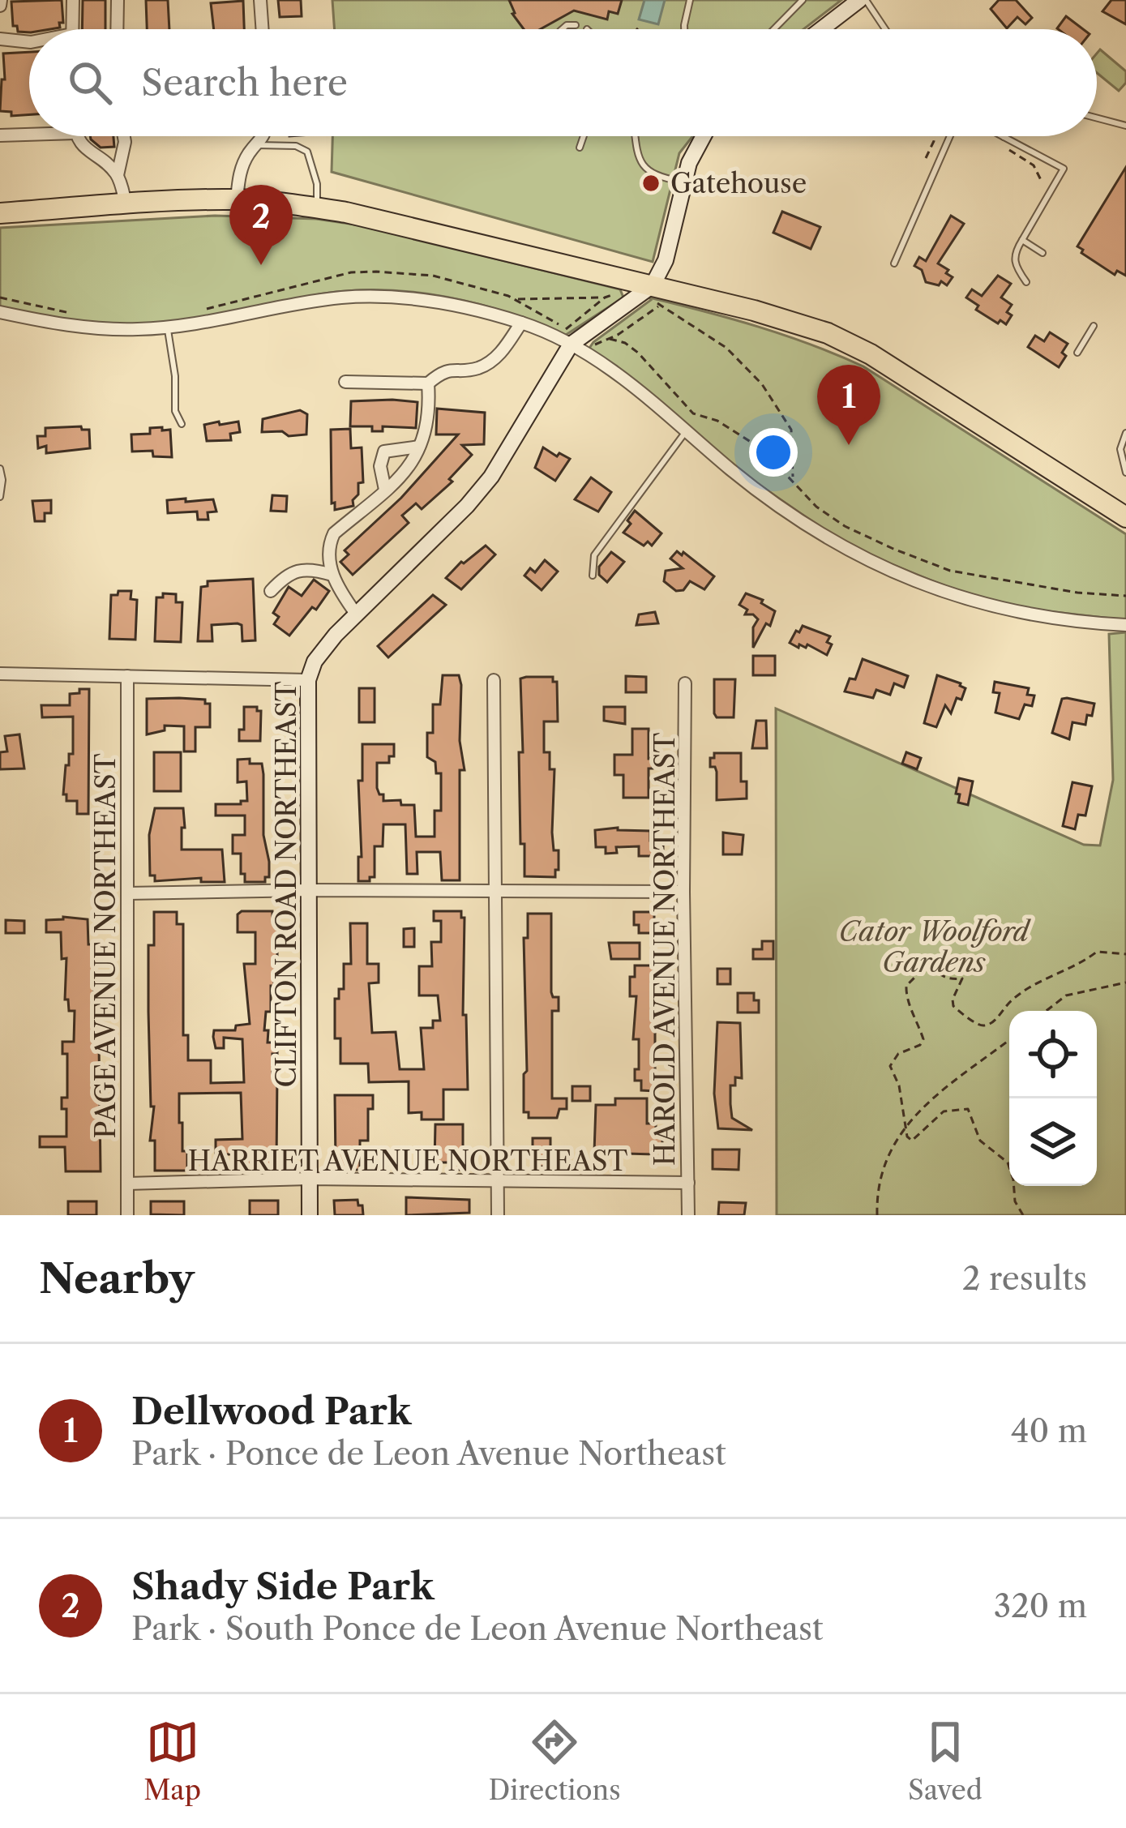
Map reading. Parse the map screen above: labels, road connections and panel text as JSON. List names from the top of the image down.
{
  "streets": {
    "street": [
      "CLIFTON ROAD NORTHEAST",
      "PAGE AVENUE NORTHEAST",
      "HAROLD AVENUE NORTHEAST",
      "HARRIET AVENUE NORTHEAST"
    ]
  },
  "crossings": [
    ["CLIFTON ROAD NORTHEAST", "HARRIET AVENUE NORTHEAST"],
    ["PAGE AVENUE NORTHEAST", "HARRIET AVENUE NORTHEAST"],
    ["HAROLD AVENUE NORTHEAST", "HARRIET AVENUE NORTHEAST"]
  ],
  "parks": ["Cator Woolford Gardens"],
  "places": ["Gatehouse"],
  "page": {
    "search": "Search here",
    "pins": ["2", "1"],
    "heading": ["Nearby", "2 results"],
    "list": [
      {
        "mark": "1",
        "name": "Dellwood Park",
        "note": "Park · Ponce de Leon Avenue Northeast",
        "value": "40 m"
      },
      {
        "mark": "2",
        "name": "Shady Side Park",
        "note": "Park · South Ponce de Leon Avenue Northeast",
        "value": "320 m"
      }
    ],
    "nav": ["Map", "Directions", "Saved"]
  }
}
